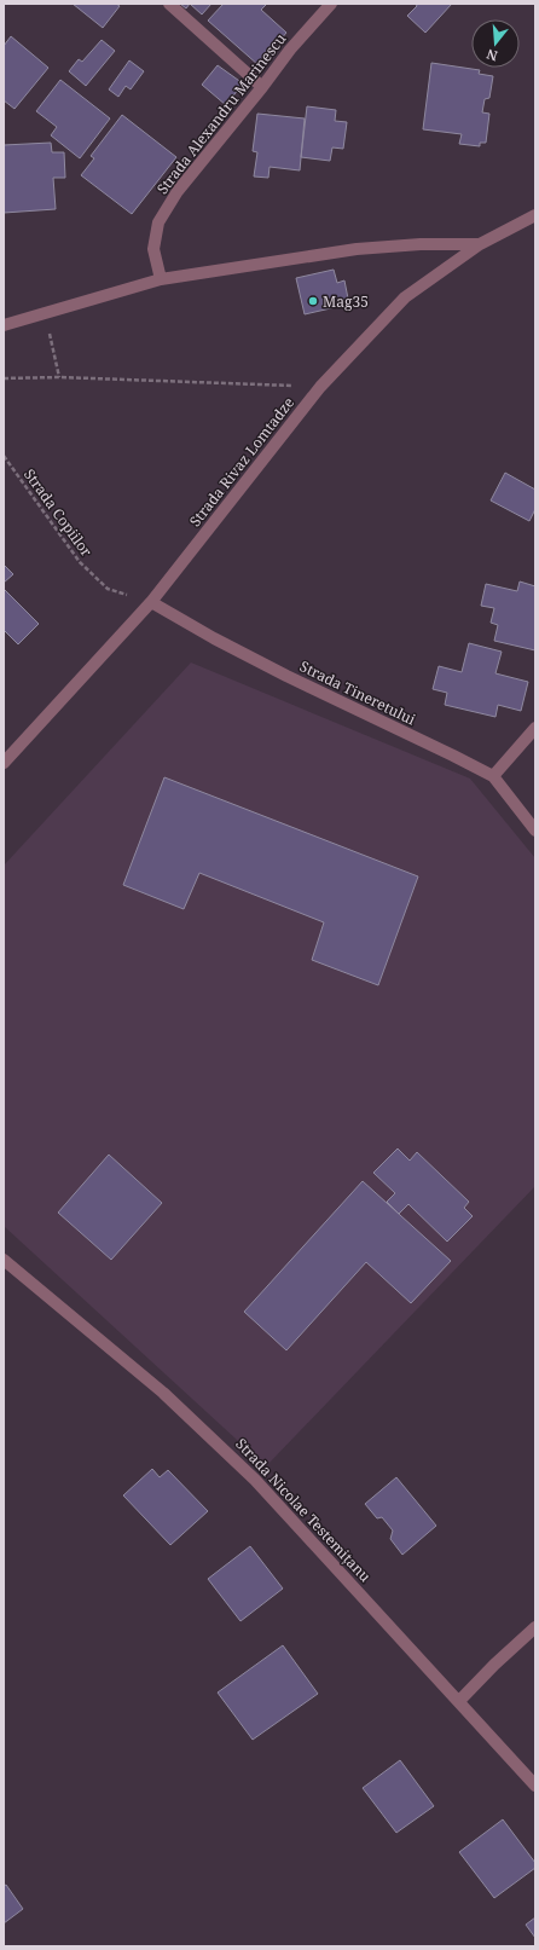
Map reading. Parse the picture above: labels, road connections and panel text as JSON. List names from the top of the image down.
{
  "streets": {
    "street": [
      "Strada Alexandru Marinescu",
      "Strada Rivaz Lomtadze",
      "Strada Tineretului",
      "Strada Nicolae Testemițanu"
    ],
    "path": ["Strada Copiilor"]
  },
  "crossings": [
    ["Strada Rivaz Lomtadze", "Strada Copiilor"],
    ["Strada Rivaz Lomtadze", "Strada Tineretului"],
    ["Strada Copiilor", "Strada Tineretului"]
  ],
  "places": ["Mag35"],
  "north": "bottom"
}
